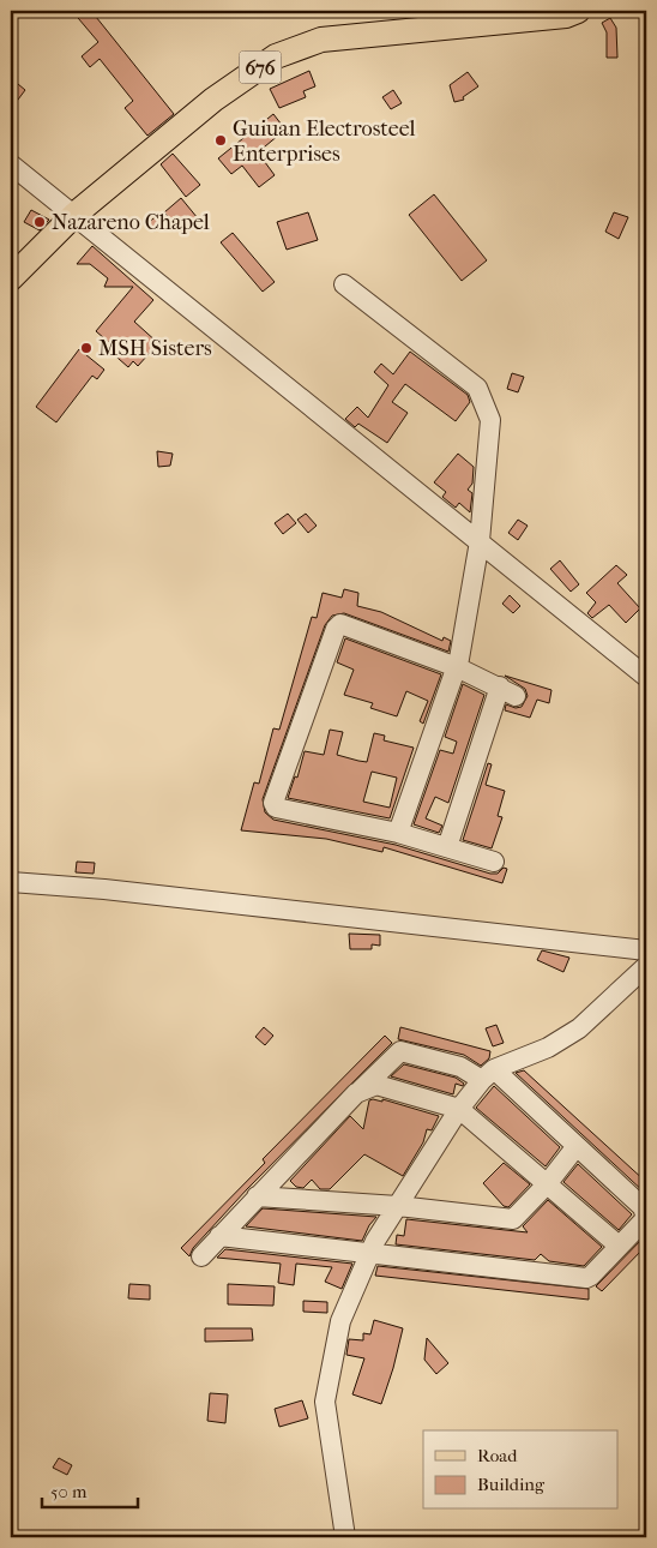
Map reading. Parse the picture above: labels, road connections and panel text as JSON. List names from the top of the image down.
{
  "streets": {
    "main road": ["676"]
  },
  "places": ["Guiuan Electrosteel Enterprises", "Nazareno Chapel", "MSH Sisters"],
  "legend": ["Road", "Building"],
  "scale_bar": "50 m"
}
